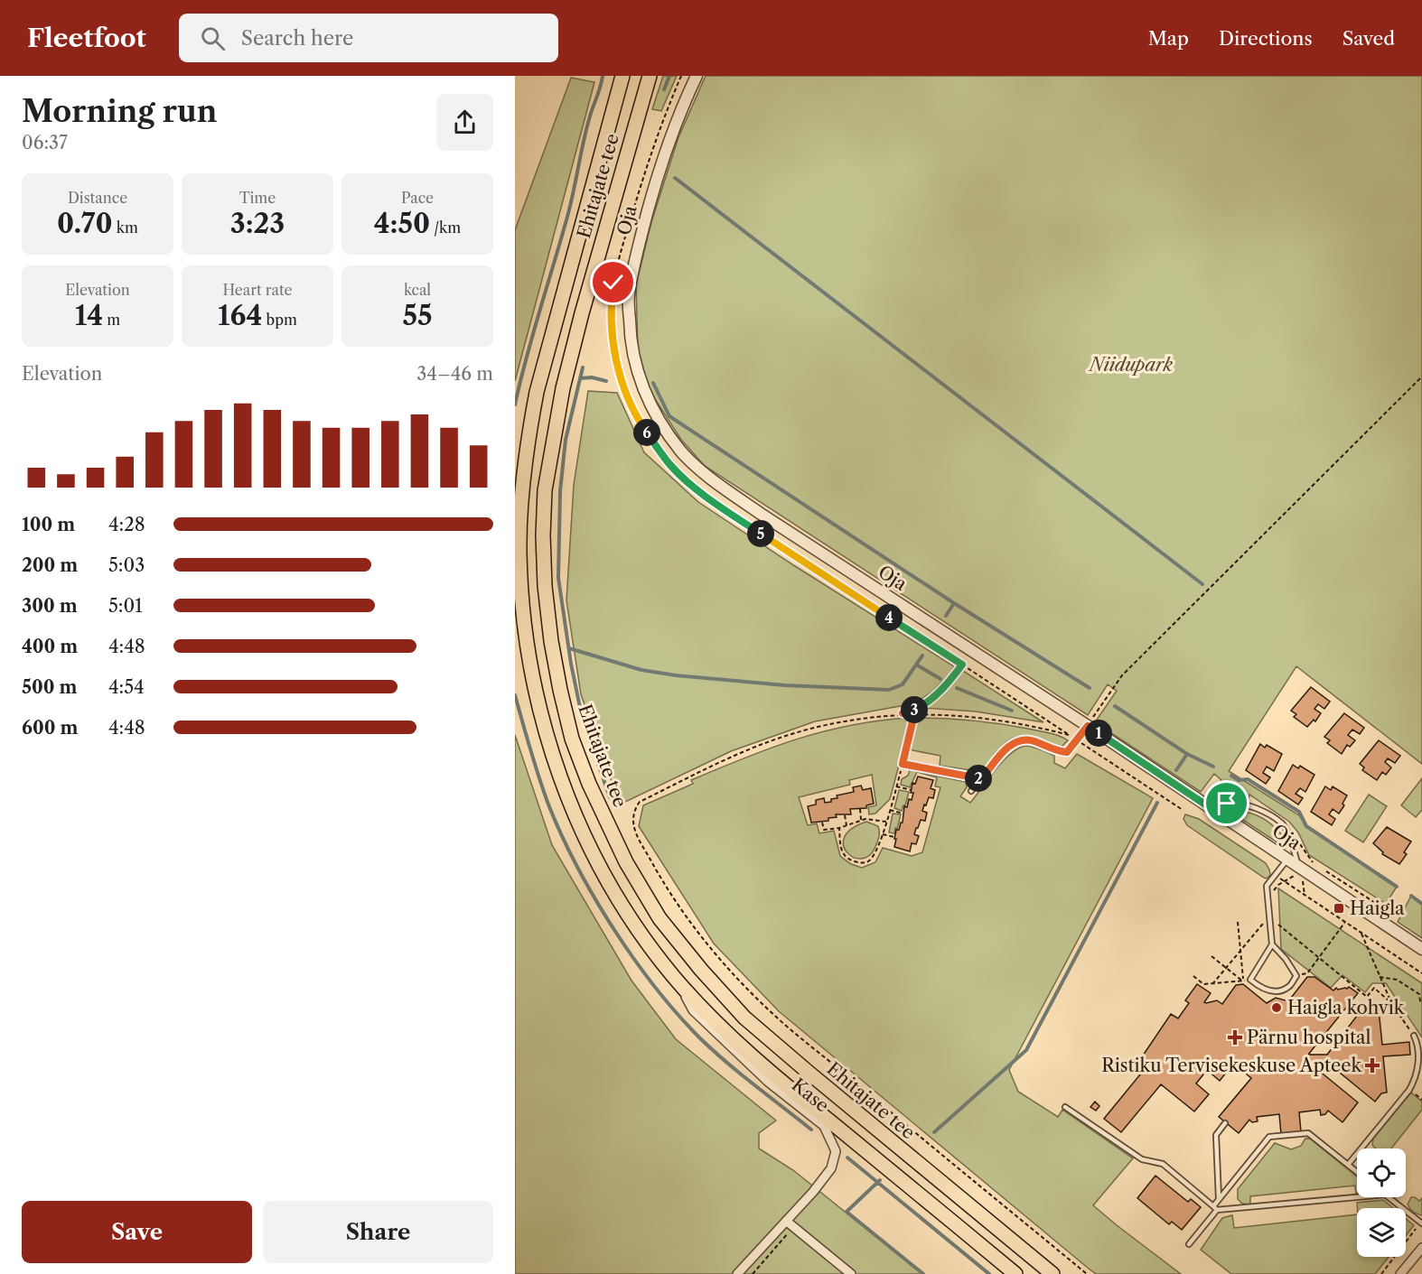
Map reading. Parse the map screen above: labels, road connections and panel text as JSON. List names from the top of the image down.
{
  "streets": {
    "highway": ["Ehitajate tee"],
    "street": ["Oja", "Kase"]
  },
  "crossings": [
    ["Ehitajate tee", "Kase"]
  ],
  "parks": ["Niidupark"],
  "places": {
    "transit": ["Haigla"],
    "other": ["Haigla kohvik"],
    "health": ["Pärnu hospital", "Ristiku Tervisekeskuse Apteek"]
  },
  "page": {
    "header": "Fleetfoot",
    "search": "Search here",
    "nav": ["Map", "Directions", "Saved"],
    "heading": ["Morning run", "06:37"],
    "stats": [
      ["Distance", "0.70 km"],
      ["Time", "3:23"],
      ["Pace", "4:50 /km"],
      ["Elevation", "14 m"],
      ["Heart rate", "164 bpm"],
      ["kcal", "55"]
    ],
    "chart": ["Elevation", "34–46 m"],
    "pins": [
      "6",
      "5",
      "4",
      "3",
      "1",
      "2"
    ],
    "list": [
      {
        "name": "100 m",
        "note": "4:28"
      },
      {
        "name": "200 m",
        "note": "5:03"
      },
      {
        "name": "300 m",
        "note": "5:01"
      },
      {
        "name": "400 m",
        "note": "4:48"
      },
      {
        "name": "500 m",
        "note": "4:54"
      },
      {
        "name": "600 m",
        "note": "4:48"
      }
    ],
    "buttons": ["Save", "Share"]
  }
}
